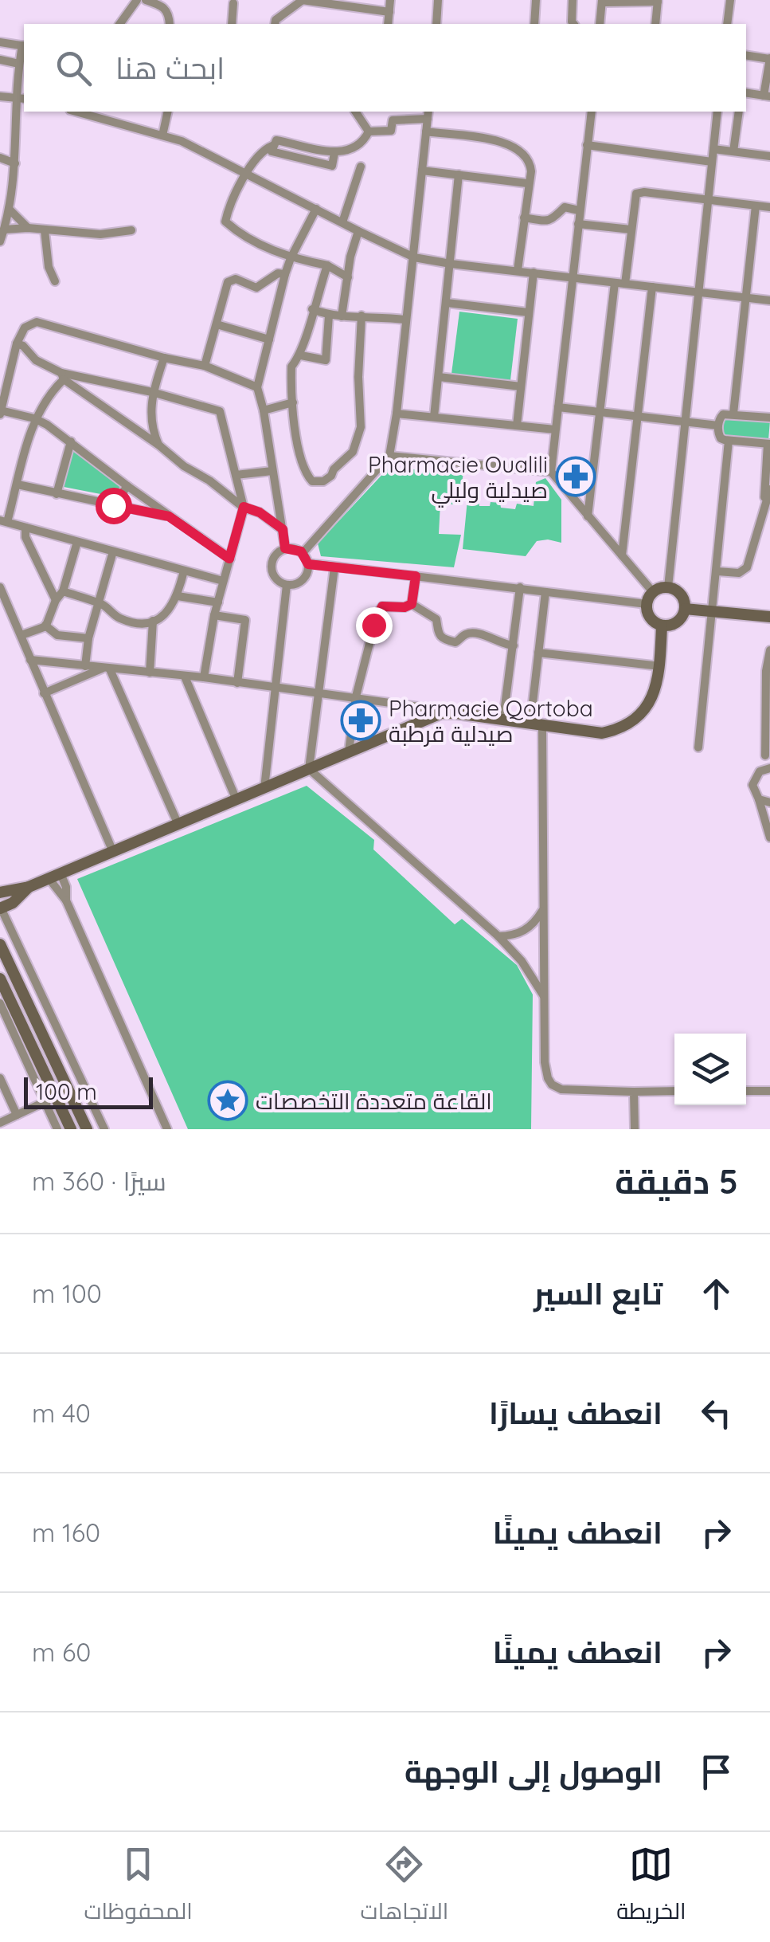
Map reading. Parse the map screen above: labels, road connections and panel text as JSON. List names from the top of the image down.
{
  "places": {
    "pharmacy": ["Pharmacie Oualili صيدلية وليلي", "Pharmacie Qortoba صيدلية قرطبة"],
    "place": ["القاعة متعددة التخصصات"]
  },
  "scale_bar": "100 m",
  "page": {
    "search": "ابحث هنا",
    "scale": "100 m",
    "heading": ["5 دقيقة", "سيرًا · 360 m"],
    "list": [
      ["تابع السير", "100 m"],
      ["انعطف يسارًا", "40 m"],
      ["انعطف يمينًا", "160 m"],
      ["انعطف يمينًا", "60 m"],
      "الوصول إلى الوجهة"
    ],
    "nav": ["الخريطة", "الاتجاهات", "المحفوظات"]
  }
}
